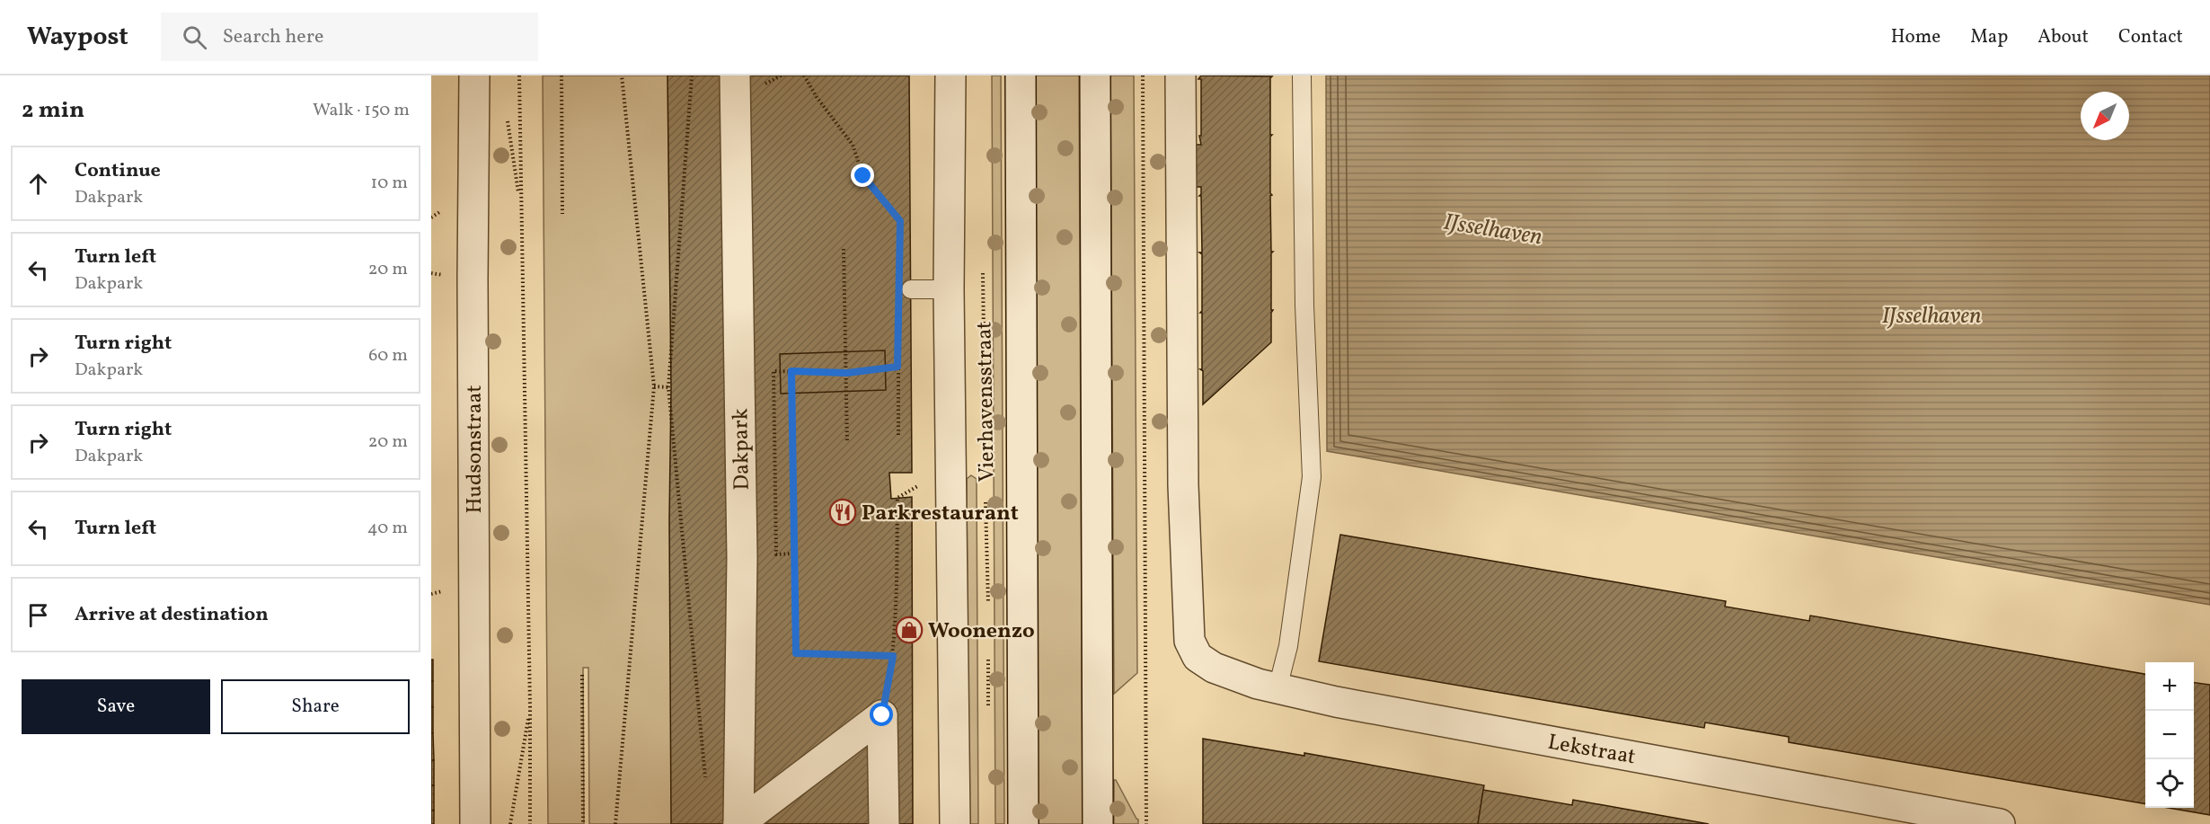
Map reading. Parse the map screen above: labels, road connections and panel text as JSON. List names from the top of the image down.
{
  "streets": {
    "street": [
      "Vierhavensstraat",
      "Hudsonstraat",
      "Dakpark",
      "Lekstraat"
    ]
  },
  "water": ["IJsselhaven"],
  "places": {
    "restaurant": ["Parkrestaurant"],
    "shop": ["Woonenzo"]
  },
  "north": "bottom left",
  "page": {
    "header": "Waypost",
    "search": "Search here",
    "nav": [
      "Home",
      "Map",
      "About",
      "Contact"
    ],
    "heading": ["2 min", "Walk · 150 m"],
    "list": [
      ["Continue", "Dakpark", "10 m"],
      ["Turn left", "Dakpark", "20 m"],
      ["Turn right", "Dakpark", "60 m"],
      ["Turn right", "Dakpark", "20 m"],
      ["Turn left", "40 m"],
      "Arrive at destination"
    ],
    "map_buttons": ["+", "−"],
    "buttons": ["Save", "Share"]
  }
}
